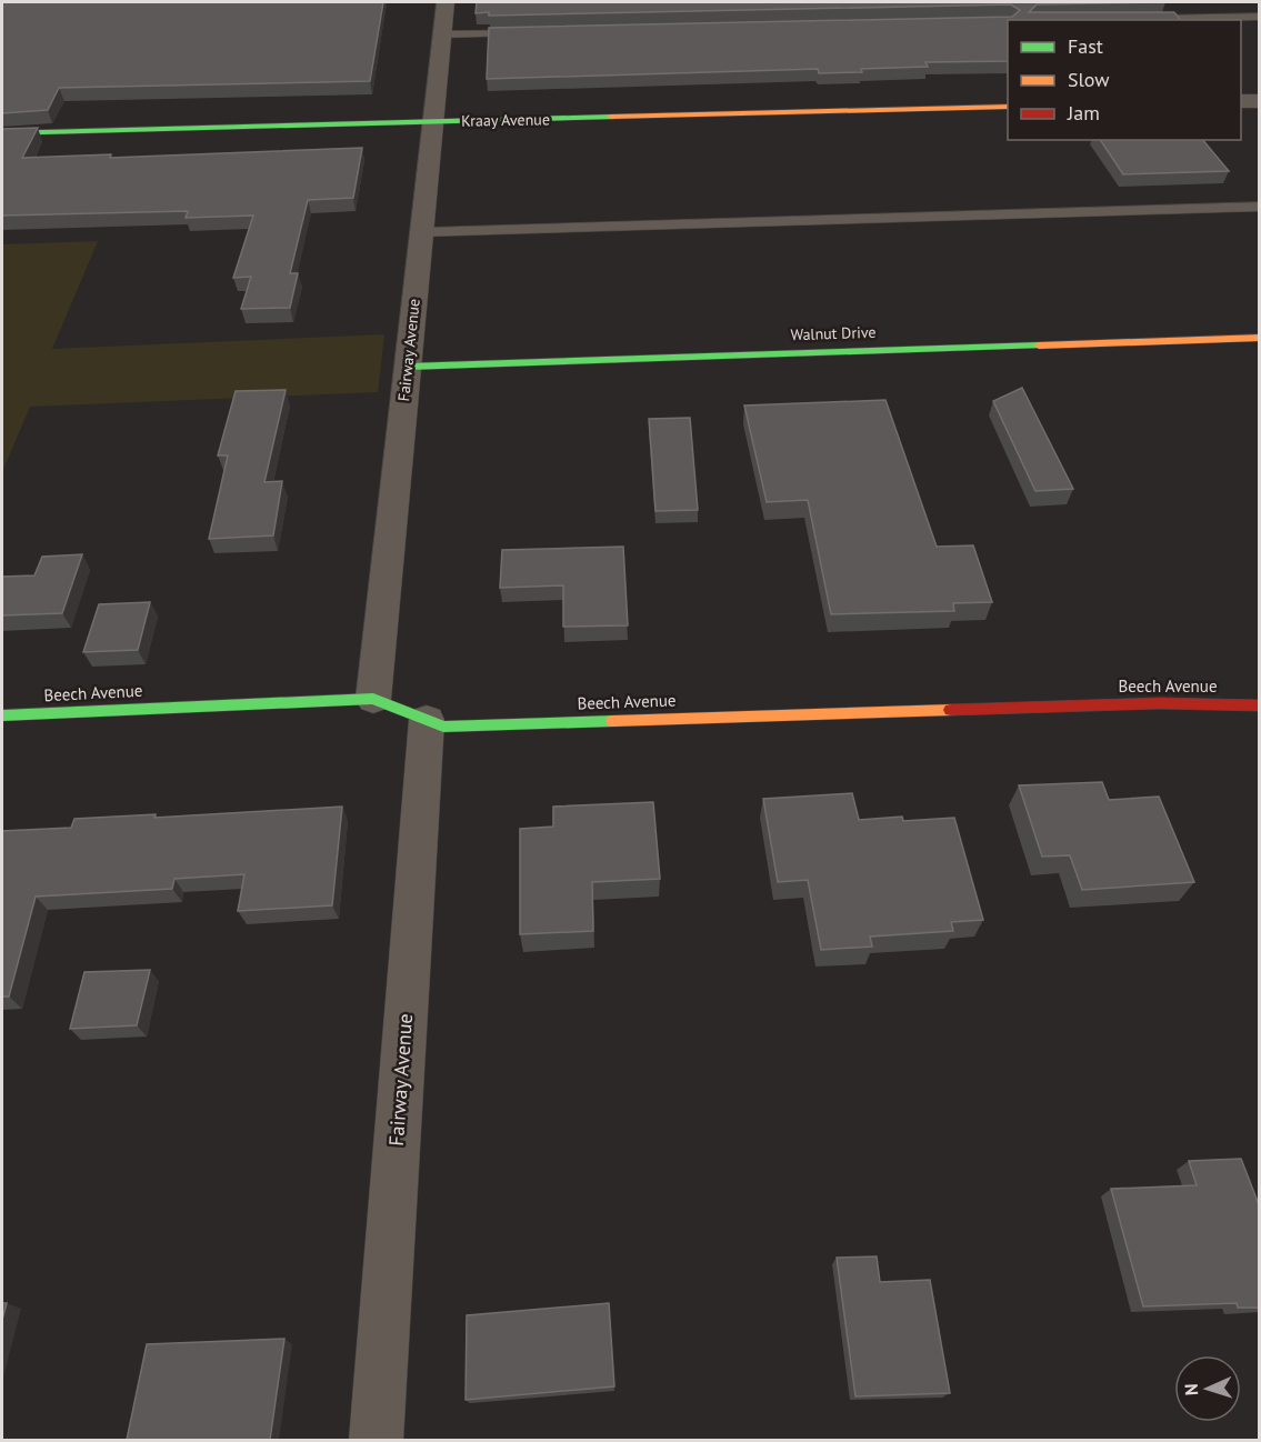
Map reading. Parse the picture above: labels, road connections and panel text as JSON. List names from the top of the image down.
{
  "streets": {
    "street": [
      "Kraay Avenue",
      "Walnut Drive",
      "Fairway Avenue",
      "Beech Avenue"
    ]
  },
  "crossings": [
    ["Kraay Avenue", "Fairway Avenue"],
    ["Walnut Drive", "Fairway Avenue"],
    ["Fairway Avenue", "Beech Avenue"]
  ],
  "legend": ["Fast", "Slow", "Jam"],
  "north": "left"
}
